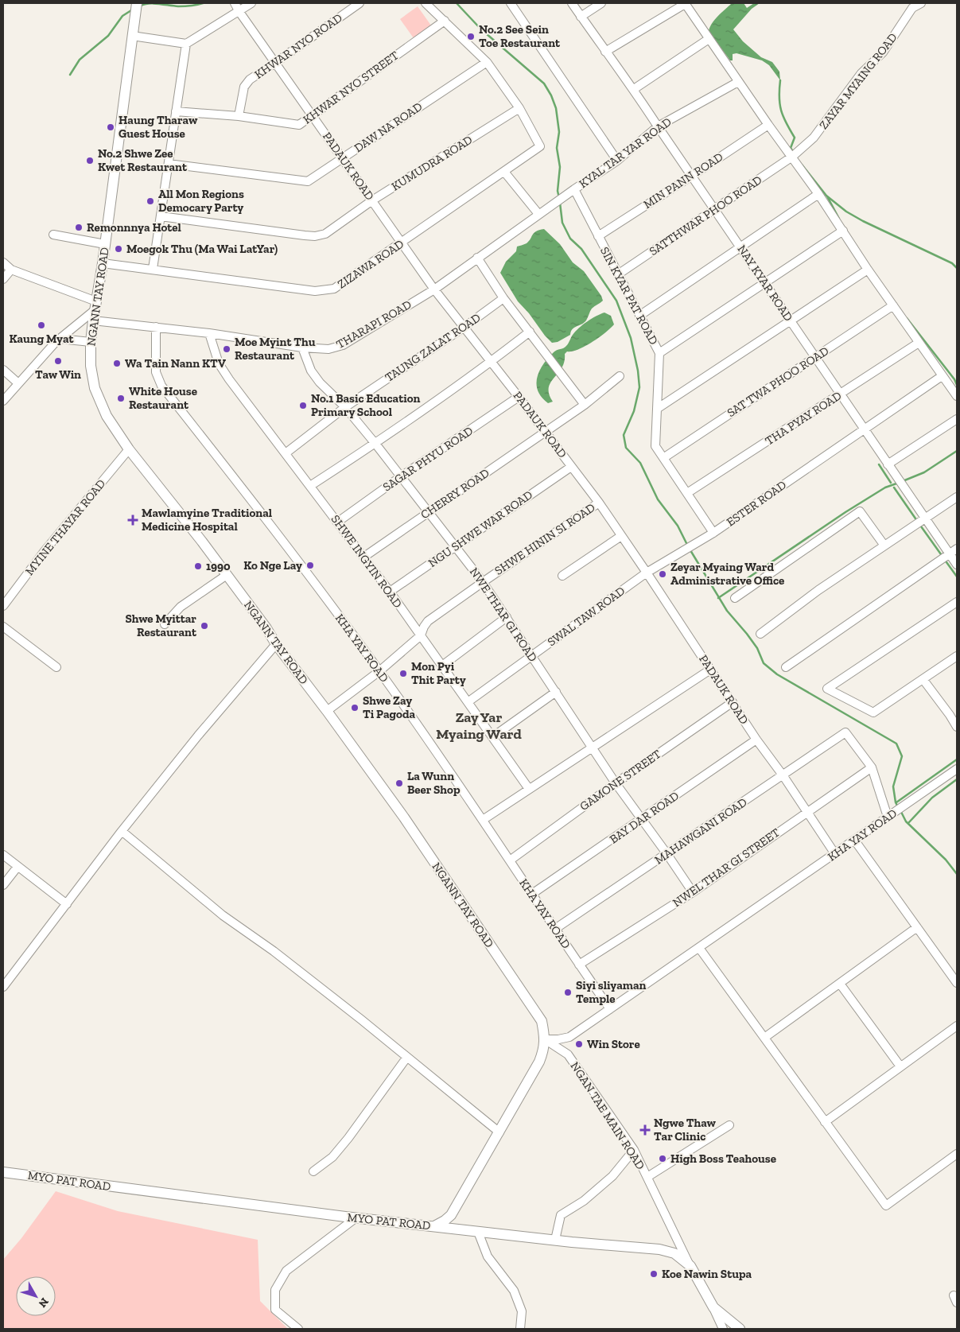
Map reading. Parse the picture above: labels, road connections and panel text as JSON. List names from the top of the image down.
{
  "streets": {
    "main road": ["NGANN TAY ROAD", "MYO PAT ROAD"],
    "street": [
      "KHWAR NYO ROAD",
      "ZAYAR MYAING ROAD",
      "KHWAR NYO STREET",
      "DAW NA ROAD",
      "KYAL TAR YAR ROAD",
      "KUMUDRA ROAD",
      "PADAUK ROAD",
      "MIN PANN ROAD",
      "SATTHWAR PHOO ROAD",
      "ZIZAWA ROAD",
      "NAY KYAR ROAD",
      "SIN KYAR PAT ROAD",
      "THARAPI ROAD",
      "TAUNG ZALAT ROAD",
      "SAT TWA PHOO ROAD",
      "THA PYAY ROAD",
      "SAGAR PHYU ROAD",
      "CHERRY ROAD",
      "ESTER ROAD",
      "MYINE THAYAR ROAD",
      "NGU SHWE WAR ROAD",
      "SHWE HININ SI ROAD",
      "SHWE INGYIN ROAD",
      "NWE THAR GI ROAD",
      "SWAL TAW ROAD",
      "KHA YAY ROAD",
      "GAMONE STREET",
      "BAY DAR ROAD",
      "MAHAWGANI ROAD",
      "NWEL THAR GI STREET",
      "NGAN TAE MAIN ROAD"
    ]
  },
  "crossings": [
    ["KHWAR NYO ROAD", "KHWAR NYO STREET"],
    ["KHWAR NYO ROAD", "PADAUK ROAD"],
    ["ZAYAR MYAING ROAD", "SATTHWAR PHOO ROAD"],
    ["KHWAR NYO STREET", "PADAUK ROAD"],
    ["DAW NA ROAD", "PADAUK ROAD"],
    ["KYAL TAR YAR ROAD", "NAY KYAR ROAD"],
    ["KYAL TAR YAR ROAD", "SIN KYAR PAT ROAD"],
    ["KYAL TAR YAR ROAD", "THARAPI ROAD"],
    ["KUMUDRA ROAD", "PADAUK ROAD"],
    ["KUMUDRA ROAD", "ZIZAWA ROAD"],
    ["PADAUK ROAD", "ZIZAWA ROAD"],
    ["PADAUK ROAD", "THARAPI ROAD"],
    ["PADAUK ROAD", "TAUNG ZALAT ROAD"],
    ["PADAUK ROAD", "SAGAR PHYU ROAD"],
    ["PADAUK ROAD", "CHERRY ROAD"],
    ["PADAUK ROAD", "ESTER ROAD"],
    ["PADAUK ROAD", "NGU SHWE WAR ROAD"],
    ["PADAUK ROAD", "SHWE HININ SI ROAD"],
    ["PADAUK ROAD", "SWAL TAW ROAD"],
    ["PADAUK ROAD", "KHA YAY ROAD"],
    ["PADAUK ROAD", "GAMONE STREET"],
    ["PADAUK ROAD", "BAY DAR ROAD"],
    ["PADAUK ROAD", "MAHAWGANI ROAD"],
    ["PADAUK ROAD", "NWEL THAR GI STREET"],
    ["MIN PANN ROAD", "NAY KYAR ROAD"],
    ["MIN PANN ROAD", "SIN KYAR PAT ROAD"],
    ["SATTHWAR PHOO ROAD", "NAY KYAR ROAD"],
    ["SATTHWAR PHOO ROAD", "SIN KYAR PAT ROAD"],
    ["ZIZAWA ROAD", "NGANN TAY ROAD"],
    ["NAY KYAR ROAD", "SAT TWA PHOO ROAD"],
    ["NAY KYAR ROAD", "THA PYAY ROAD"],
    ["NAY KYAR ROAD", "ESTER ROAD"],
    ["SIN KYAR PAT ROAD", "THARAPI ROAD"],
    ["SIN KYAR PAT ROAD", "SAT TWA PHOO ROAD"],
    ["SIN KYAR PAT ROAD", "THA PYAY ROAD"],
    ["SIN KYAR PAT ROAD", "ESTER ROAD"],
    ["NGANN TAY ROAD", "THARAPI ROAD"],
    ["NGANN TAY ROAD", "MYINE THAYAR ROAD"],
    ["NGANN TAY ROAD", "SHWE HININ SI ROAD"],
    ["NGANN TAY ROAD", "KHA YAY ROAD"],
    ["NGANN TAY ROAD", "NGAN TAE MAIN ROAD"],
    ["NGANN TAY ROAD", "MYO PAT ROAD"],
    ["THARAPI ROAD", "SHWE INGYIN ROAD"],
    ["THARAPI ROAD", "NWE THAR GI ROAD"],
    ["THARAPI ROAD", "KHA YAY ROAD"],
    ["TAUNG ZALAT ROAD", "SHWE INGYIN ROAD"],
    ["TAUNG ZALAT ROAD", "NWE THAR GI ROAD"],
    ["SAGAR PHYU ROAD", "SHWE INGYIN ROAD"],
    ["SAGAR PHYU ROAD", "NWE THAR GI ROAD"],
    ["CHERRY ROAD", "SHWE INGYIN ROAD"],
    ["CHERRY ROAD", "NWE THAR GI ROAD"],
    ["ESTER ROAD", "SWAL TAW ROAD"],
    ["NGU SHWE WAR ROAD", "SHWE INGYIN ROAD"],
    ["NGU SHWE WAR ROAD", "NWE THAR GI ROAD"],
    ["SHWE HININ SI ROAD", "SHWE INGYIN ROAD"],
    ["SHWE HININ SI ROAD", "NWE THAR GI ROAD"],
    ["SHWE HININ SI ROAD", "KHA YAY ROAD"],
    ["SHWE INGYIN ROAD", "SWAL TAW ROAD"],
    ["NWE THAR GI ROAD", "SWAL TAW ROAD"],
    ["NWE THAR GI ROAD", "GAMONE STREET"],
    ["NWE THAR GI ROAD", "BAY DAR ROAD"],
    ["NWE THAR GI ROAD", "MAHAWGANI ROAD"],
    ["NWE THAR GI ROAD", "NWEL THAR GI STREET"],
    ["KHA YAY ROAD", "GAMONE STREET"],
    ["KHA YAY ROAD", "BAY DAR ROAD"],
    ["KHA YAY ROAD", "MAHAWGANI ROAD"],
    ["KHA YAY ROAD", "NWEL THAR GI STREET"],
    ["KHA YAY ROAD", "NGAN TAE MAIN ROAD"],
    ["MAHAWGANI ROAD", "NWEL THAR GI STREET"],
    ["NGAN TAE MAIN ROAD", "MYO PAT ROAD"]
  ],
  "districts": ["Zay Yar Myaing Ward"],
  "places": {
    "other": [
      "No.2 See Sein Toe Restaurant",
      "Haung Tharaw Guest House",
      "No.2 Shwe Zee Kwet Restaurant",
      "All Mon Regions Democary Party",
      "Remonnnya Hotel",
      "Moegok Thu (Ma Wai LatYar)",
      "Kaung Myat",
      "Moe Myint Thu Restaurant",
      "Taw Win",
      "Wa Tain Nann KTV",
      "White House Restaurant",
      "No.1 Basic Education Primary School",
      "Ko Nge Lay",
      "1990",
      "Zeyar Myaing Ward Administrative Office",
      "Shwe Myittar Restaurant",
      "Mon Pyi Thit Party",
      "Shwe Zay Ti Pagoda",
      "La Wunn Beer Shop",
      "Siyi sliyaman Temple",
      "Win Store",
      "High Boss Teahouse",
      "Koe Nawin Stupa"
    ],
    "health": ["Mawlamyine Traditional Medicine Hospital", "Ngwe Thaw Tar Clinic"]
  },
  "north": "bottom right"
}
